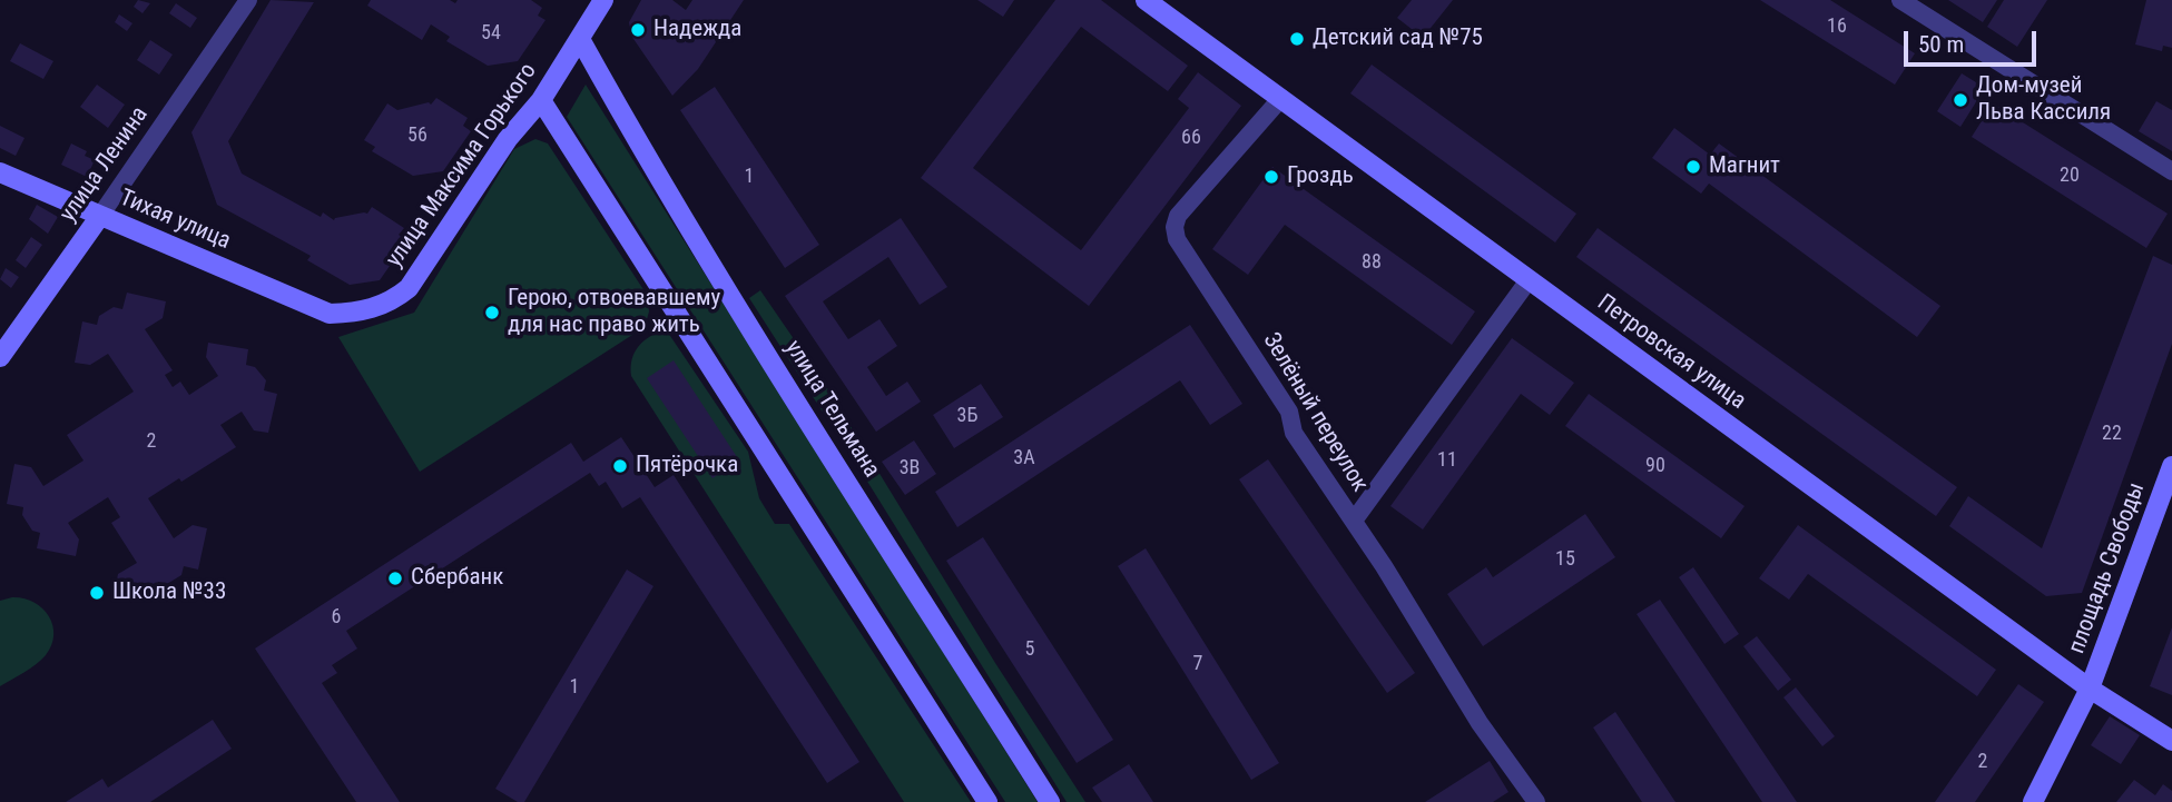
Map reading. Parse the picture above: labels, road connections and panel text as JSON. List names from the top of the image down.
{
  "streets": {
    "main road": [
      "улица Ленина",
      "улица Максима Горького",
      "Тихая улица",
      "Петровская улица",
      "улица Тельмана",
      "площадь Свободы"
    ],
    "street": ["Зелёный переулок"]
  },
  "crossings": [
    ["улица Ленина", "Тихая улица"],
    ["улица Максима Горького", "Тихая улица"],
    ["улица Максима Горького", "улица Тельмана"],
    ["Петровская улица", "Зелёный переулок"],
    ["Петровская улица", "площадь Свободы"]
  ],
  "places": [
    "Надежда",
    "Детский сад №75",
    "Дом-музей Льва Кассиля",
    "Магнит",
    "Гроздь",
    "Герою, отвоевавшему для нас право жить",
    "Пятёрочка",
    "Сбербанк",
    "Школа №33"
  ],
  "house_numbers": [
    "16",
    "54",
    "56",
    "66",
    "20",
    "1",
    "88",
    "3Б",
    "22",
    "2",
    "3А",
    "11",
    "90",
    "3В",
    "15",
    "6",
    "5",
    "7",
    "1",
    "2"
  ],
  "scale_bar": "50 m"
}
